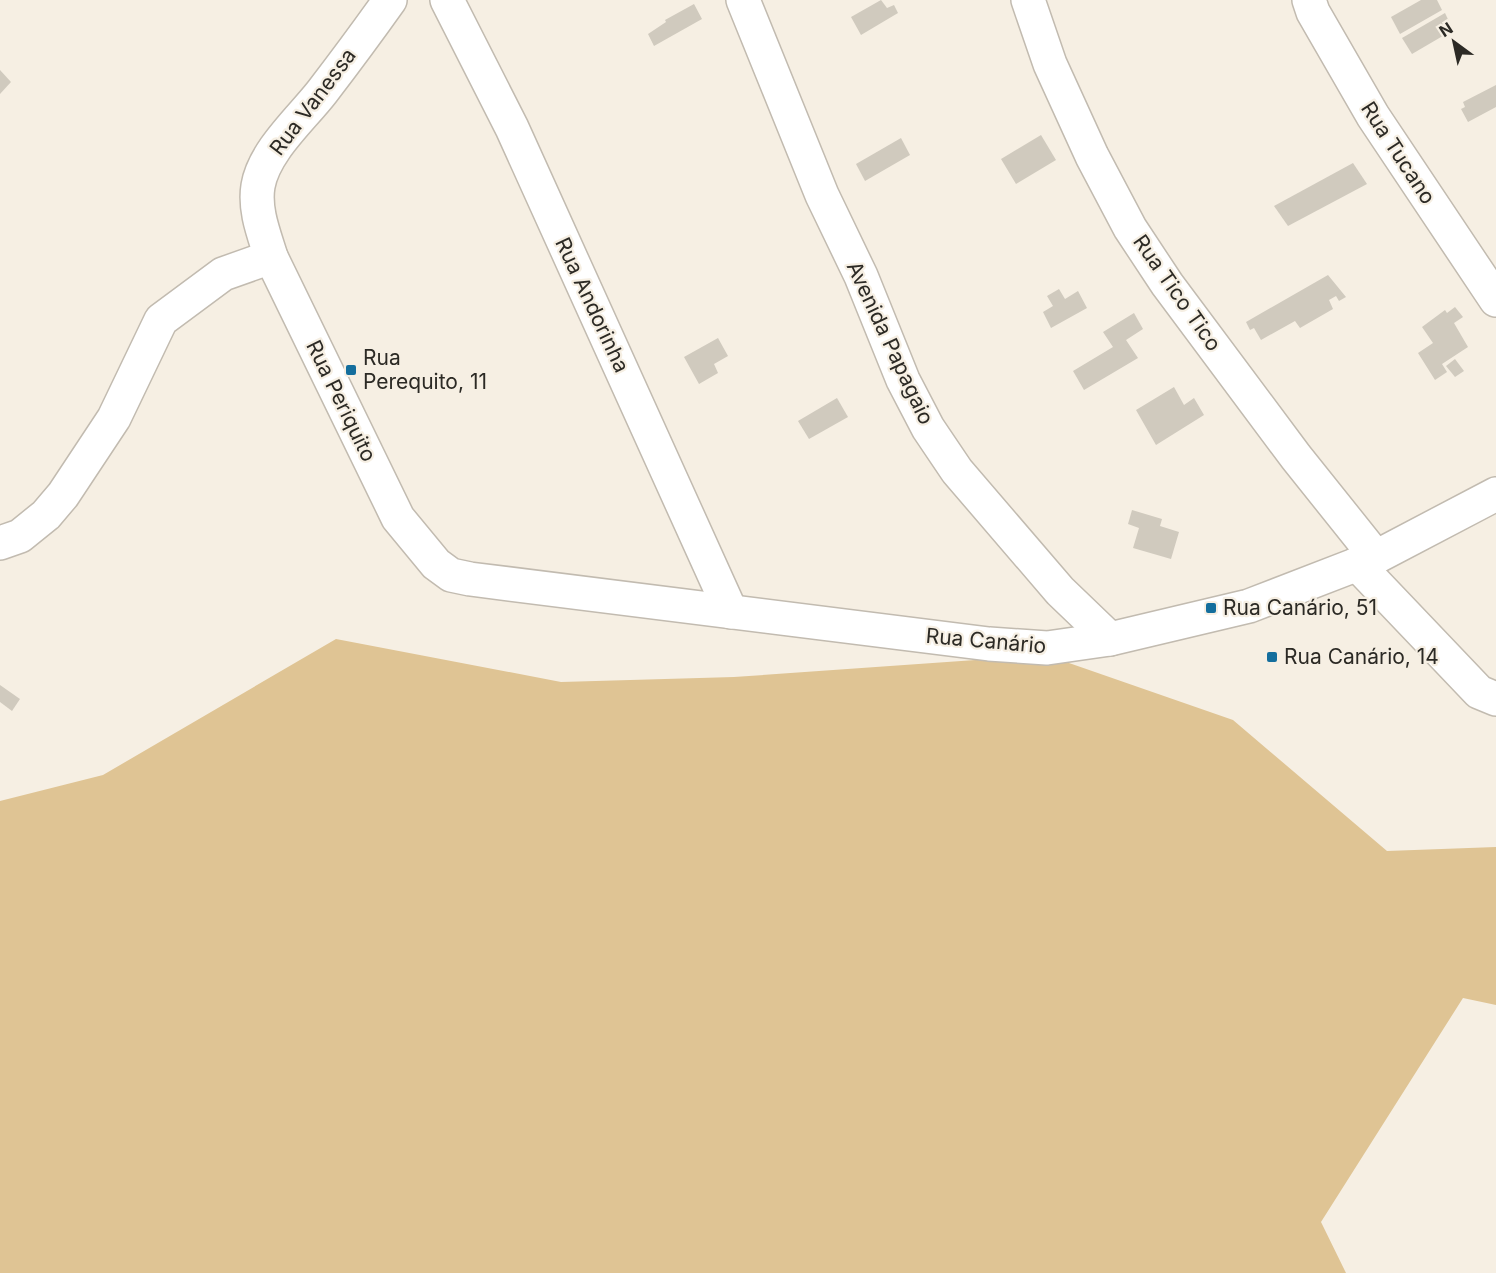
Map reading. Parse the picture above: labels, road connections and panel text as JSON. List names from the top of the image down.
{
  "streets": {
    "street": [
      "Rua Vanessa",
      "Rua Tucano",
      "Rua Tico Tico",
      "Rua Andorinha",
      "Avenida Papagaio",
      "Rua Periquito",
      "Rua Canário"
    ]
  },
  "crossings": [
    ["Rua Vanessa", "Rua Periquito"],
    ["Rua Tico Tico", "Rua Canário"],
    ["Rua Andorinha", "Rua Canário"],
    ["Avenida Papagaio", "Rua Canário"],
    ["Rua Periquito", "Rua Canário"]
  ],
  "places": {
    "transit": ["Rua Perequito, 11", "Rua Canário, 51", "Rua Canário, 14"]
  },
  "north": "top left"
}
